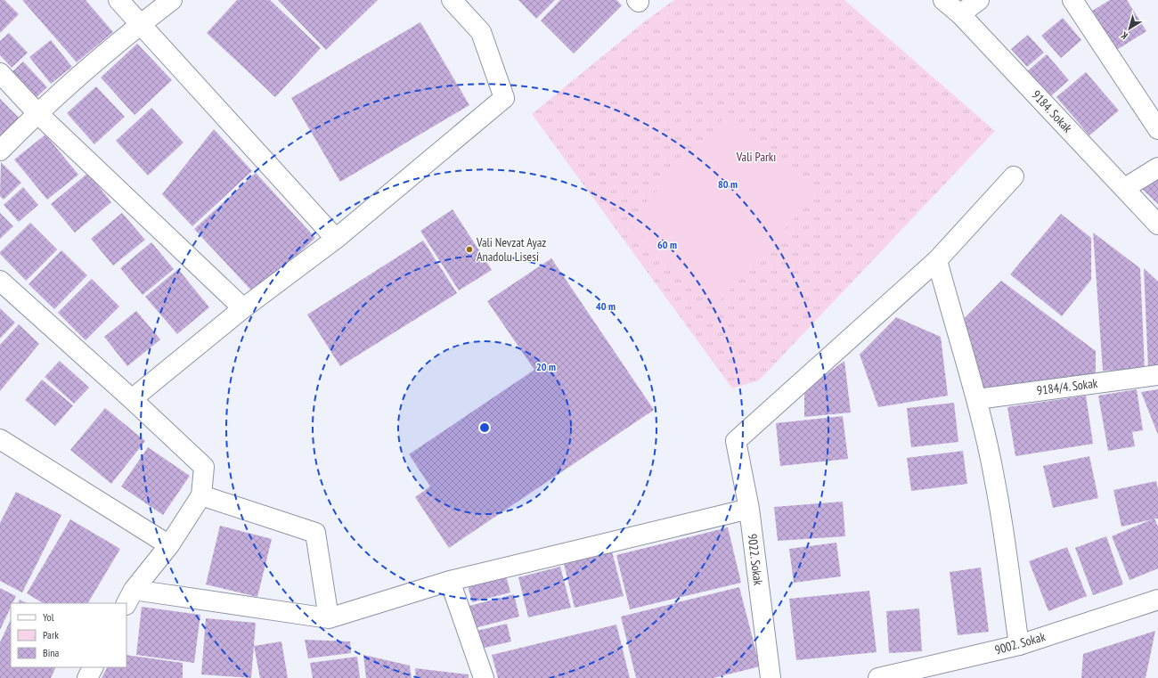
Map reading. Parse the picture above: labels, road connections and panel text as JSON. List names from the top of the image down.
{
  "streets": {
    "street": [
      "9184. Sokak",
      "9184/4. Sokak",
      "9022. Sokak",
      "9002. Sokak"
    ]
  },
  "parks": ["Vali Parkı"],
  "places": ["Vali Nevzat Ayaz Anadolu Lisesi"],
  "legend": ["Yol", "Park", "Bina"],
  "north": "bottom left",
  "rings": [
    "80 m",
    "60 m",
    "40 m",
    "20 m"
  ]
}
